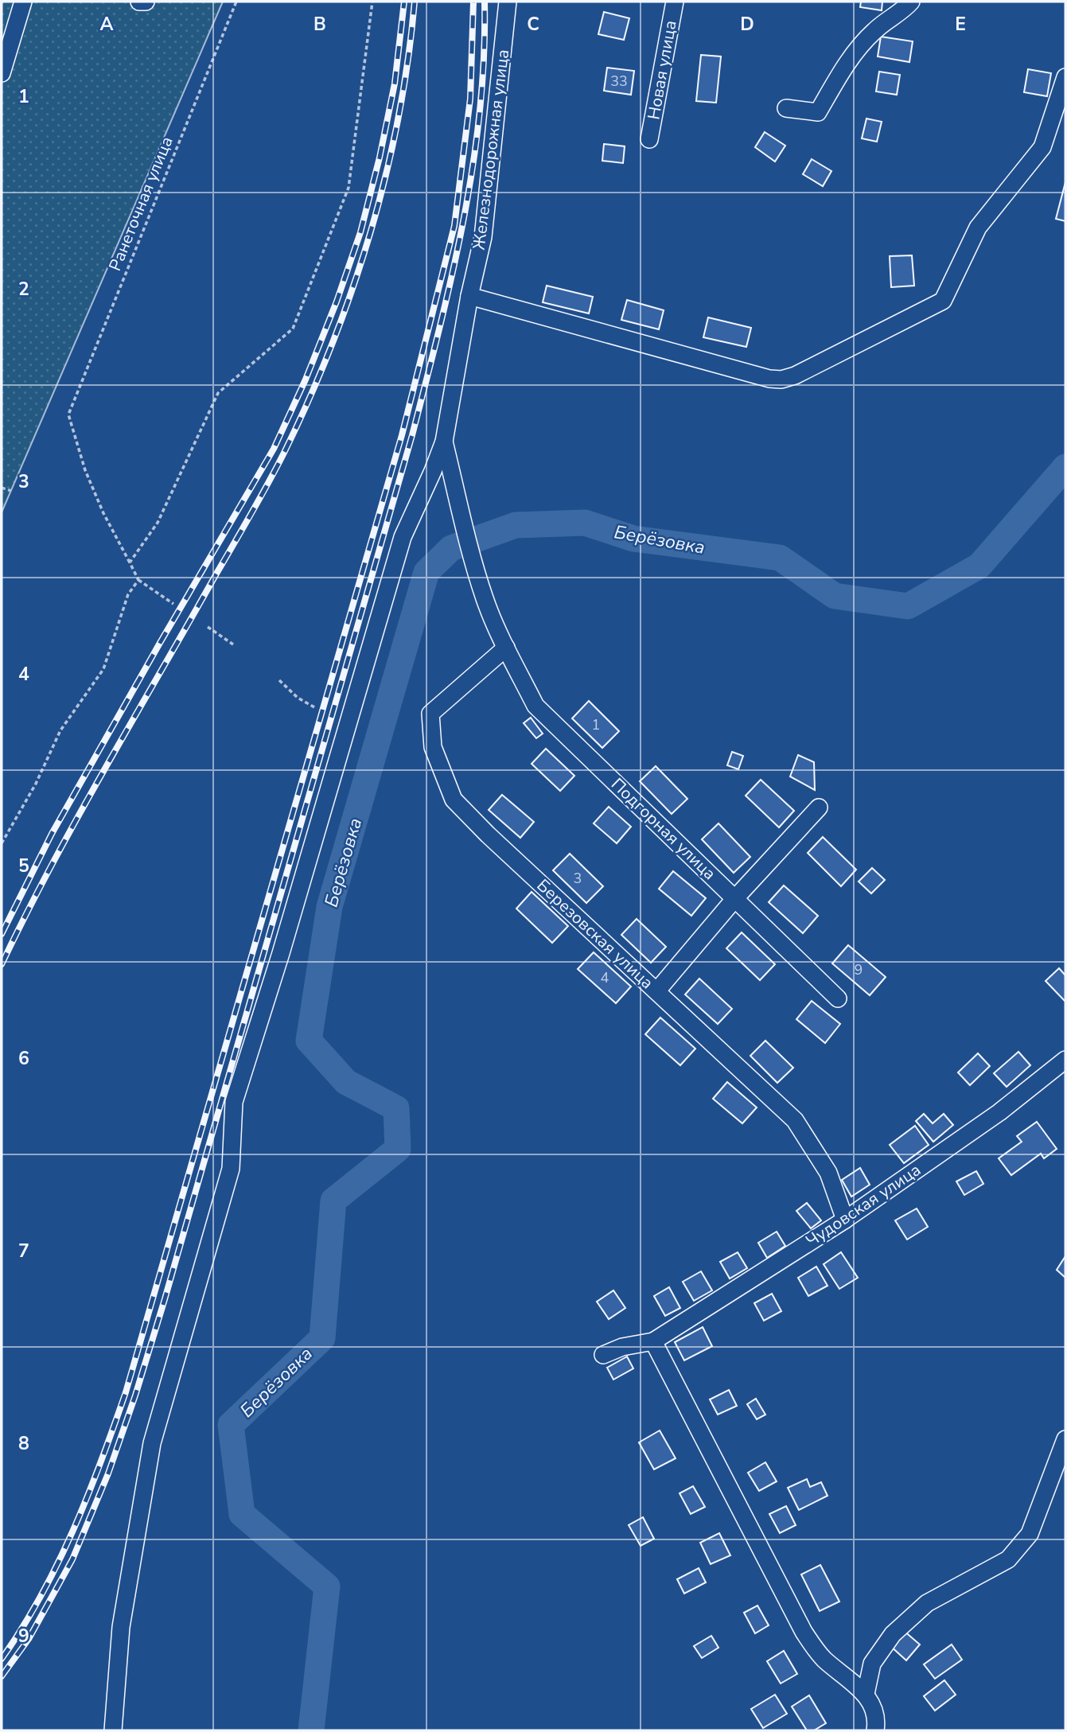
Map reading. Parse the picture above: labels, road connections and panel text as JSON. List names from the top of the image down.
{
  "streets": {
    "street": [
      "Новая улица",
      "Железнодорожная улица",
      "Подгорная улица",
      "Березовская улица",
      "Чудовская улица"
    ],
    "path": ["Ранеточная улица"]
  },
  "crossings": [
    ["Железнодорожная улица", "Подгорная улица"],
    ["Подгорная улица", "Березовская улица"],
    ["Березовская улица", "Чудовская улица"]
  ],
  "water": ["Берёзовка"],
  "house_numbers": [
    "33",
    "1",
    "3",
    "9",
    "4"
  ],
  "grid": {
    "columns": [
      "A",
      "B",
      "C",
      "D",
      "E"
    ],
    "rows": [
      "1",
      "2",
      "3",
      "4",
      "5",
      "6",
      "7",
      "8",
      "9"
    ]
  }
}
